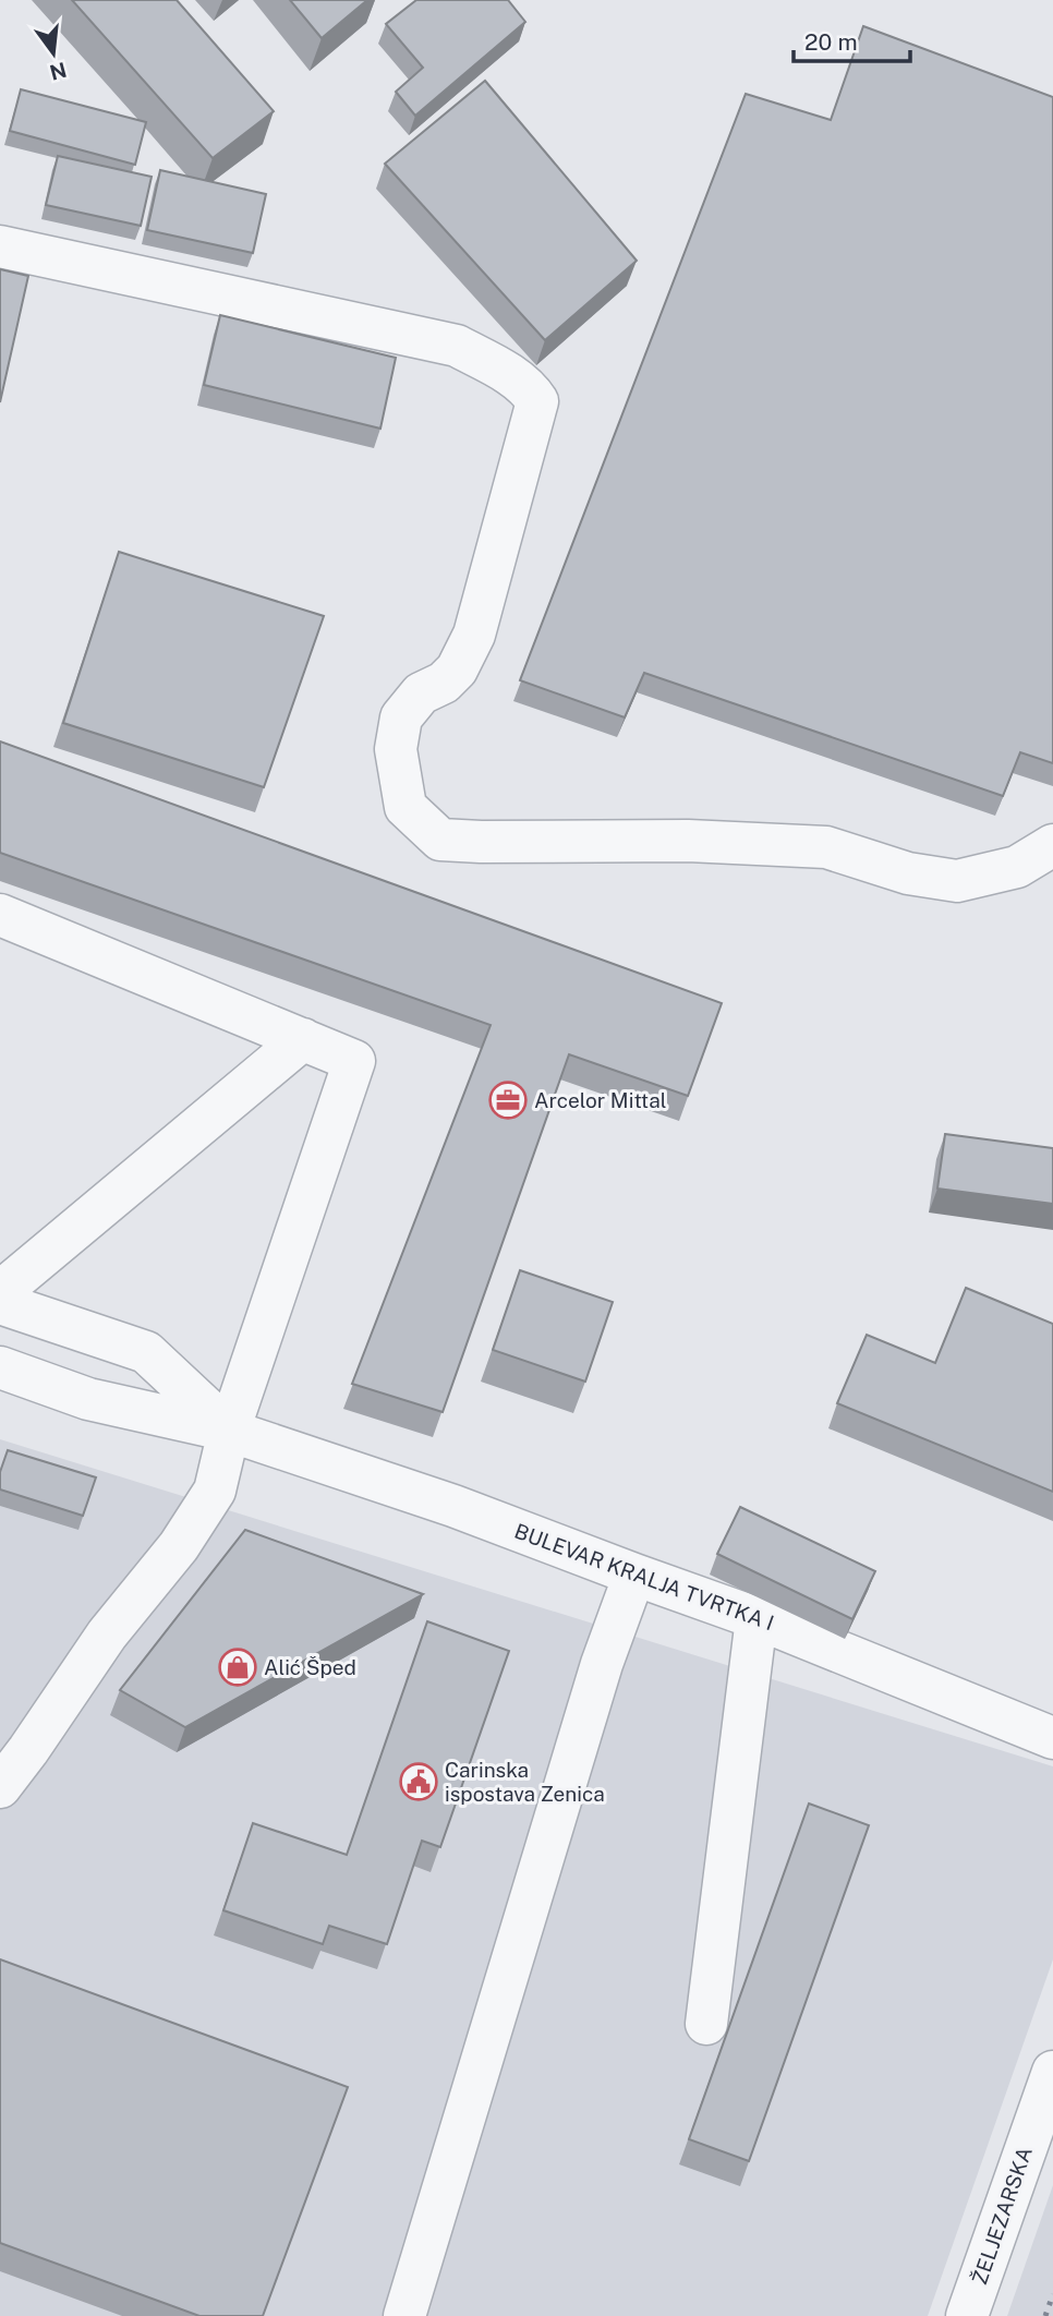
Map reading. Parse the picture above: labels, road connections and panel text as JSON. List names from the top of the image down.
{
  "streets": {
    "street": ["BULEVAR KRALJA TVRTKA I", "ŽELJEZARSKA"]
  },
  "places": {
    "office": ["Arcelor Mittal"],
    "shop": ["Alić Šped"],
    "public building": ["Carinska ispostava Zenica"]
  },
  "scale_bar": "20 m",
  "north": "bottom"
}
